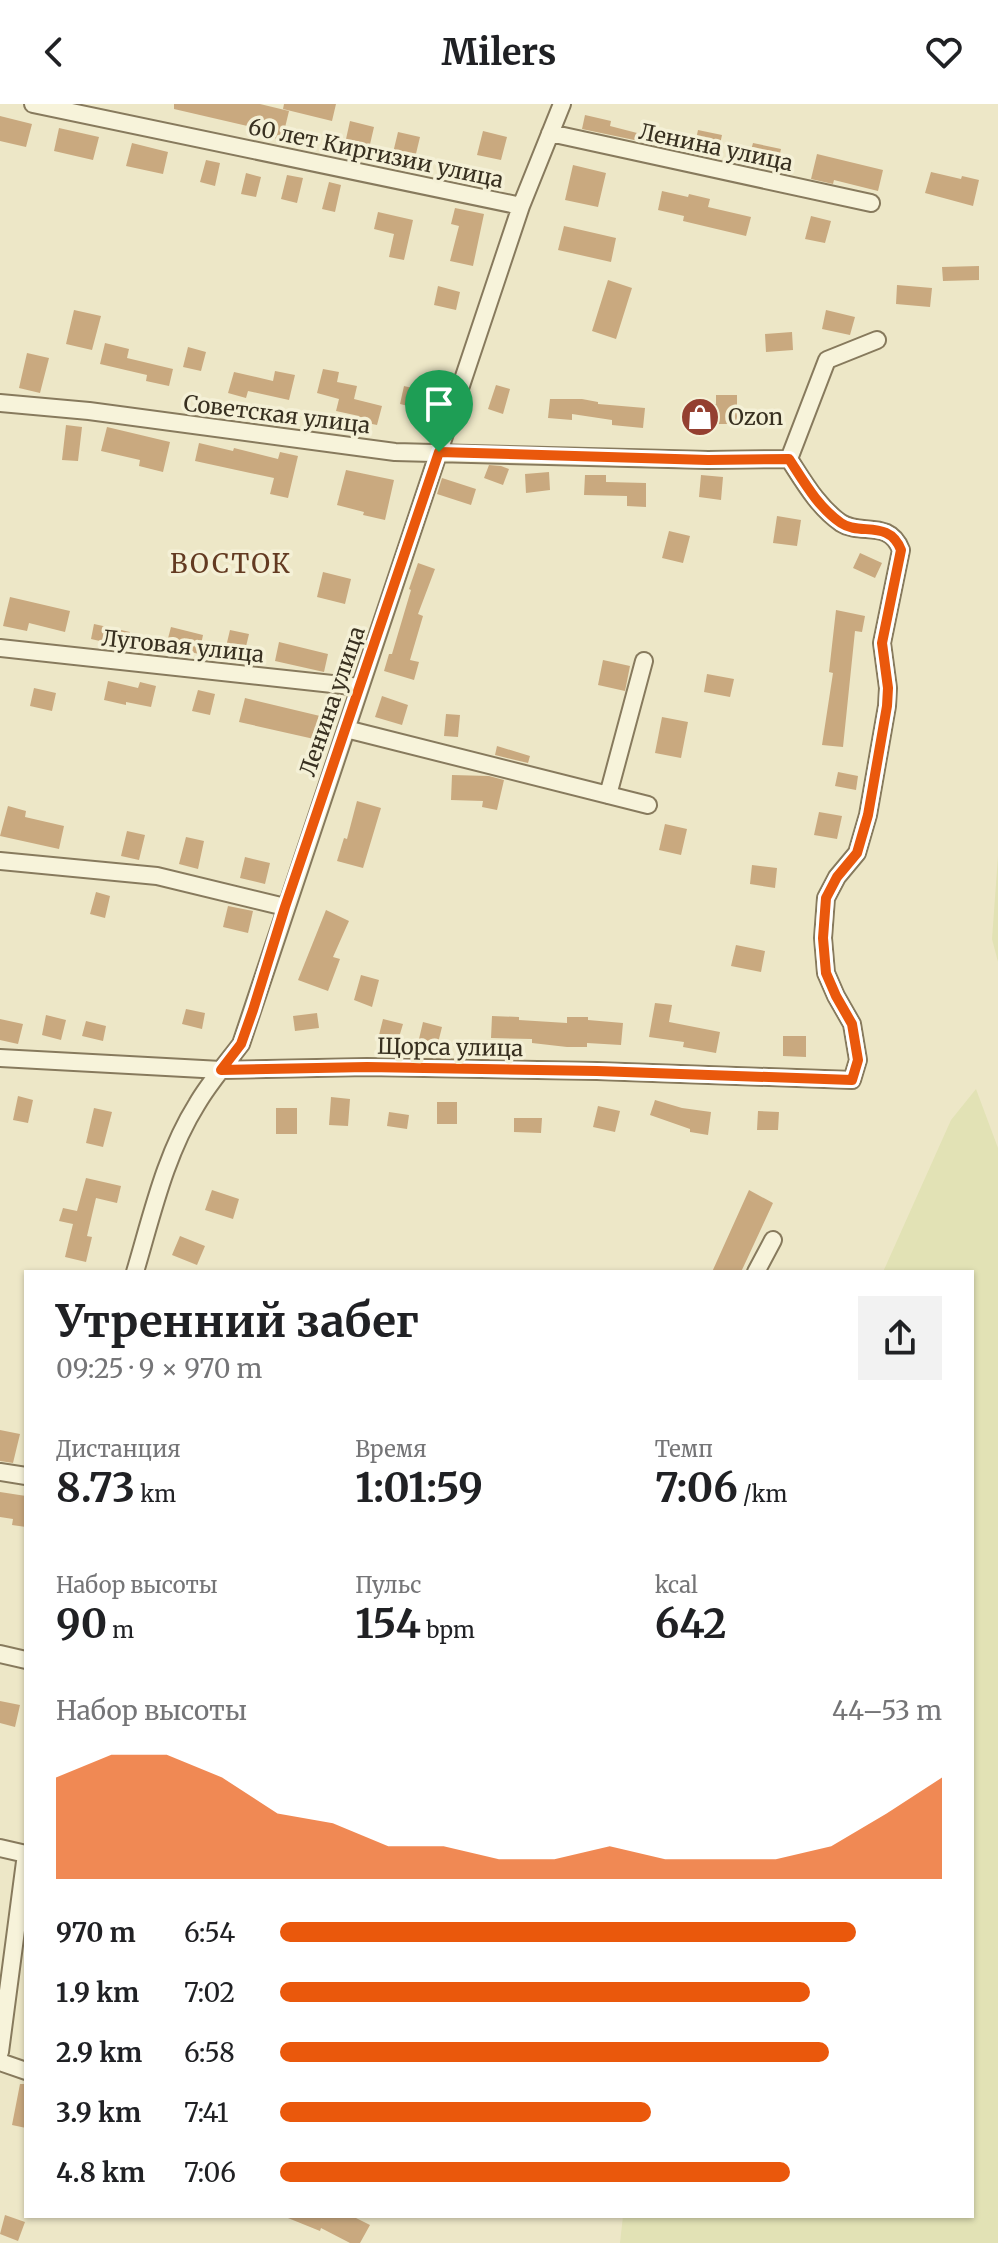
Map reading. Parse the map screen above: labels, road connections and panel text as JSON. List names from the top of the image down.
{
  "streets": {
    "street": [
      "Ленина улица",
      "60 лет Киргизии улица",
      "Советская улица",
      "Луговая улица",
      "Щорса улица"
    ]
  },
  "crossings": [
    ["Ленина улица", "60 лет Киргизии улица"],
    ["Ленина улица", "Советская улица"],
    ["Ленина улица", "Луговая улица"],
    ["Ленина улица", "Щорса улица"],
    ["Советская улица", "Щорса улица"]
  ],
  "districts": ["ВОСТОК"],
  "places": {
    "shop": ["Ozon"]
  },
  "page": {
    "header": "Milers",
    "heading": ["Утренний забег", "09:25 · 9 × 970 m"],
    "stats": [
      ["Дистанция", "8.73 km"],
      ["Время", "1:01:59"],
      ["Темп", "7:06 /km"],
      ["Набор высоты", "90 m"],
      ["Пульс", "154 bpm"],
      ["kcal", "642"]
    ],
    "chart": ["Набор высоты", "44–53 m"],
    "list": [
      {
        "name": "970 m",
        "note": "6:54"
      },
      {
        "name": "1.9 km",
        "note": "7:02"
      },
      {
        "name": "2.9 km",
        "note": "6:58"
      },
      {
        "name": "3.9 km",
        "note": "7:41"
      },
      {
        "name": "4.8 km",
        "note": "7:06"
      }
    ]
  }
}
